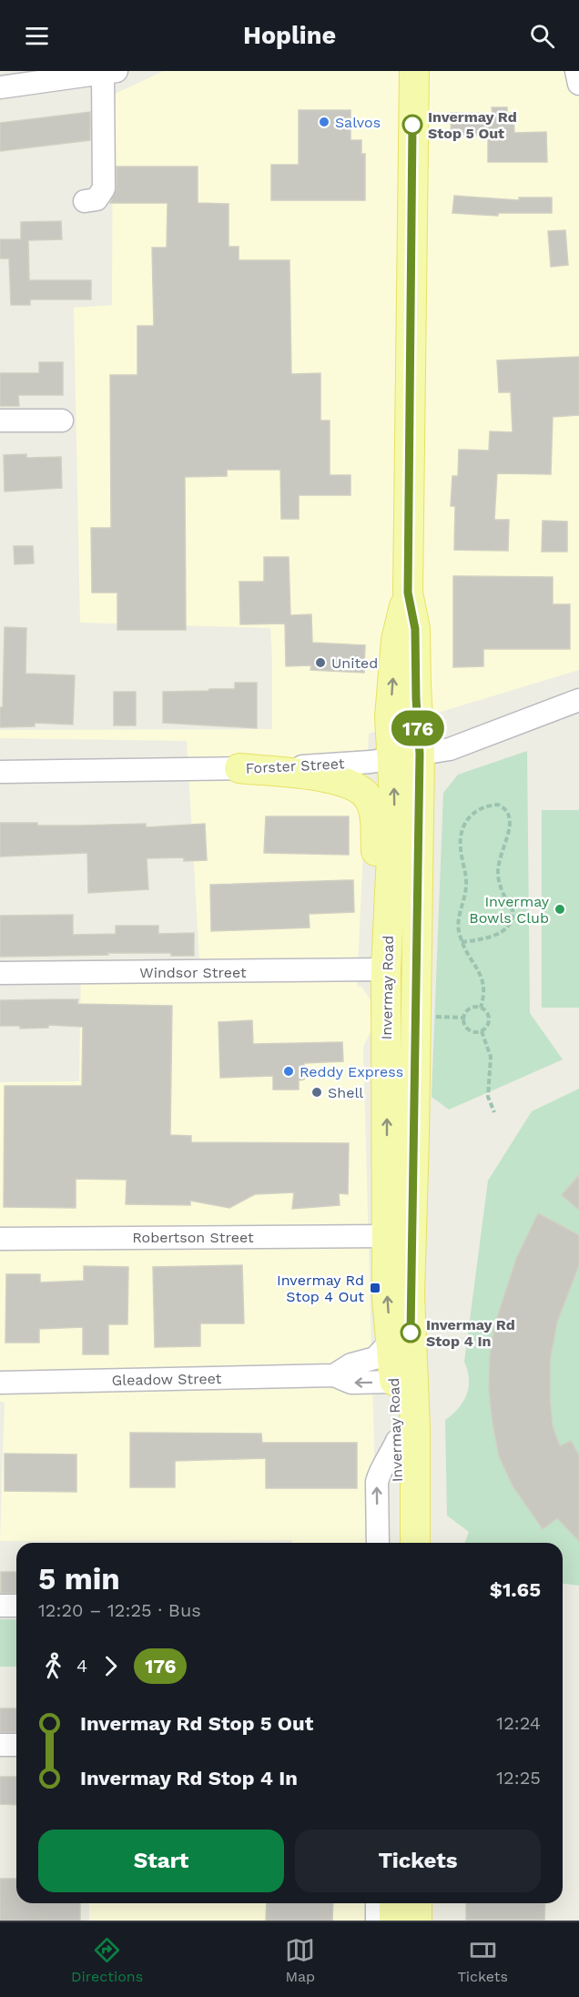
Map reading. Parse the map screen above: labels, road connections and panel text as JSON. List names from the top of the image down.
{
  "streets": {
    "main road": ["Invermay Road"],
    "street": [
      "Forster Street",
      "Windsor Street",
      "Robertson Street",
      "Gleadow Street"
    ]
  },
  "crossings": [
    ["Forster Street", "Invermay Road"],
    ["Windsor Street", "Invermay Road"],
    ["Invermay Road", "Robertson Street"],
    ["Invermay Road", "Gleadow Street"]
  ],
  "places": {
    "other": [
      "Salvos",
      "Invermay Rd Stop 5 Out",
      "United",
      "Invermay Bowls Club",
      "Reddy Express",
      "Shell",
      "Invermay Rd Stop 4 In"
    ],
    "transit": ["Invermay Rd Stop 4 Out"]
  },
  "lines": ["bus line 176"],
  "page": {
    "header": "Hopline",
    "on_map": "176",
    "heading": ["5 min", "12:20 – 12:25 · Bus", "$1.65"],
    "legs": ["4", "176"],
    "list": [
      {
        "name": "Invermay Rd Stop 5 Out",
        "value": "12:24"
      },
      {
        "name": "Invermay Rd Stop 4 In",
        "value": "12:25"
      }
    ],
    "buttons": ["Start", "Tickets"],
    "tabs": ["Directions", "Map", "Tickets"]
  }
}
